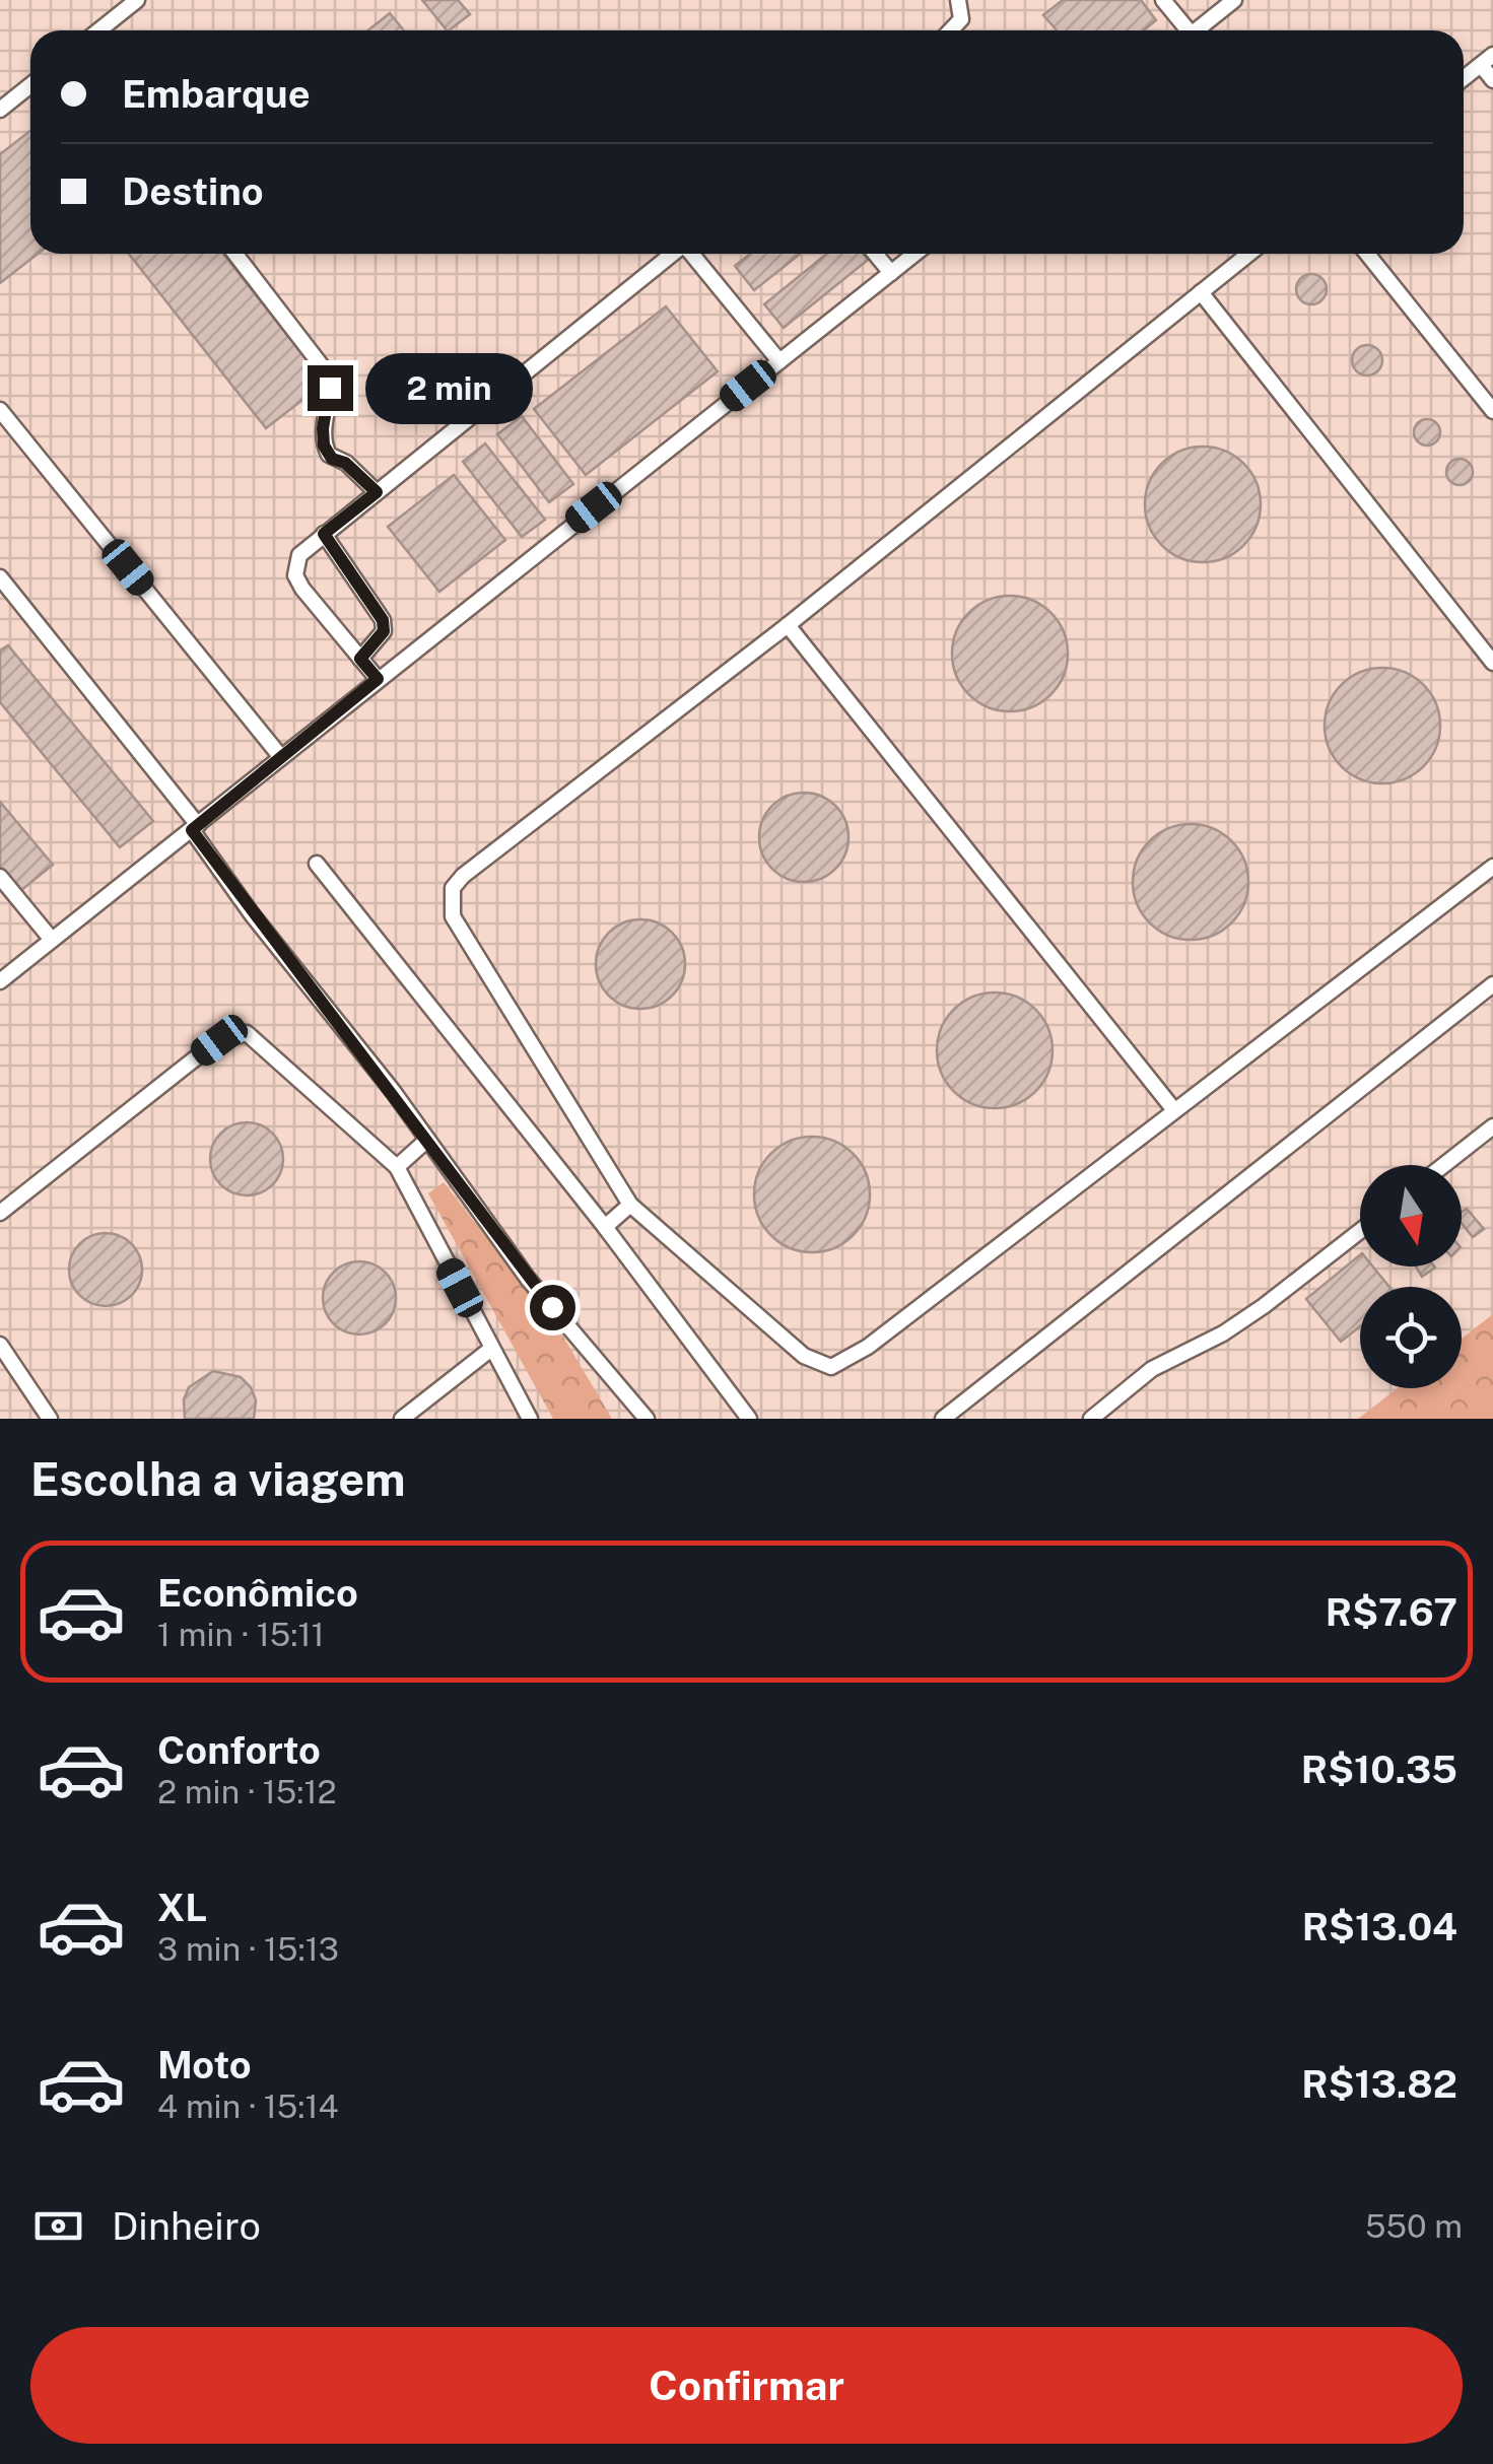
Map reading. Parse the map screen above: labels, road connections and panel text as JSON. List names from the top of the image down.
{
  "north": "bottom",
  "page": {
    "banner": ["Embarque", "Destino"],
    "bubble": "2 min",
    "heading": "Escolha a viagem",
    "list": [
      {
        "name": "Econômico",
        "note": "1 min · 15:11",
        "value": "R$7.67"
      },
      {
        "name": "Conforto",
        "note": "2 min · 15:12",
        "value": "R$10.35"
      },
      {
        "name": "XL",
        "note": "3 min · 15:13",
        "value": "R$13.04"
      },
      {
        "name": "Moto",
        "note": "4 min · 15:14",
        "value": "R$13.82"
      }
    ],
    "pay": ["Dinheiro", "550 m"],
    "buttons": "Confirmar"
  }
}
